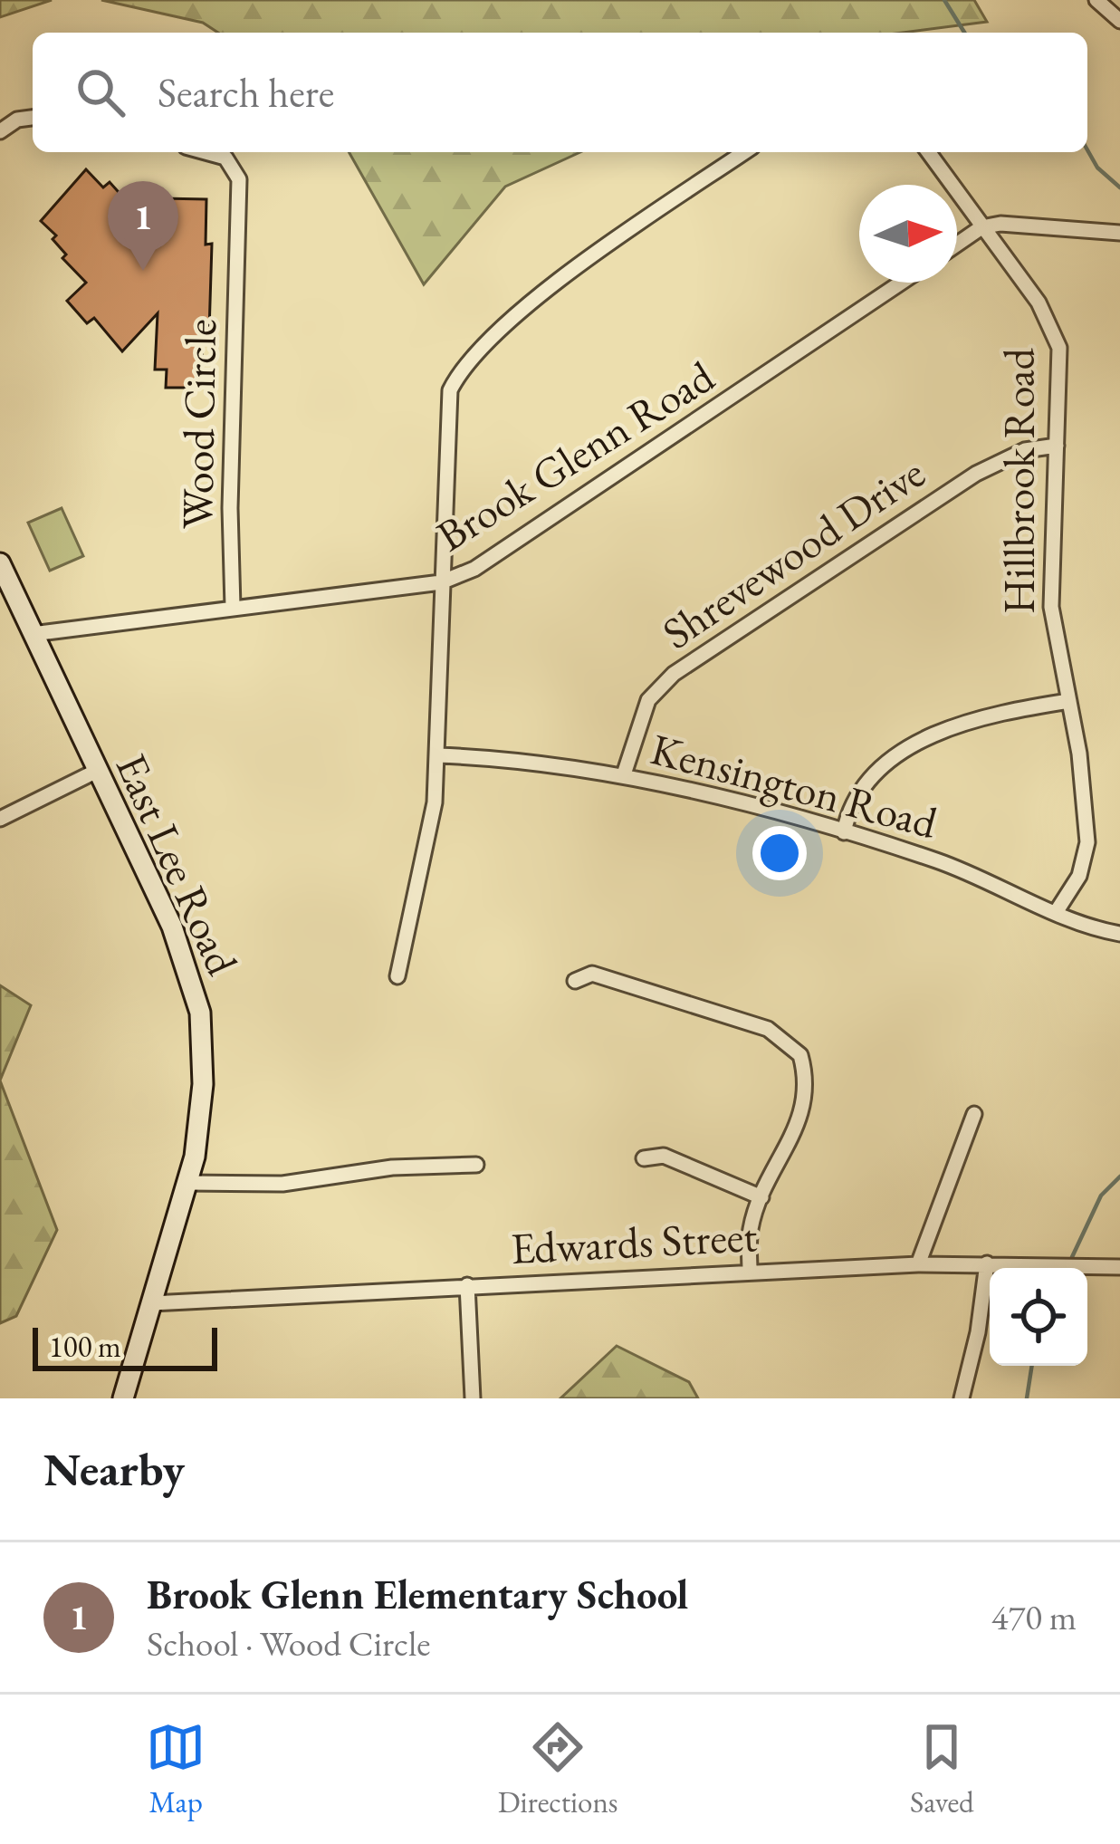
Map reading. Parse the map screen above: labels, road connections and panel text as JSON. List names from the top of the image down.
{
  "streets": {
    "street": [
      "Wood Circle",
      "Brook Glenn Road",
      "Hillbrook Road",
      "Shrevewood Drive",
      "Kensington Road",
      "East Lee Road",
      "Edwards Street"
    ]
  },
  "crossings": [
    ["Wood Circle", "Brook Glenn Road"],
    ["Brook Glenn Road", "East Lee Road"],
    ["Hillbrook Road", "Shrevewood Drive"],
    ["Hillbrook Road", "Kensington Road"],
    ["Shrevewood Drive", "Kensington Road"],
    ["East Lee Road", "Edwards Street"]
  ],
  "scale_bar": "100 m",
  "north": "right",
  "page": {
    "search": "Search here",
    "pins": "1",
    "scale": "100 m",
    "heading": "Nearby",
    "list": [
      {
        "mark": "1",
        "name": "Brook Glenn Elementary School",
        "note": "School · Wood Circle",
        "value": "470 m"
      }
    ],
    "nav": ["Map", "Directions", "Saved"]
  }
}
